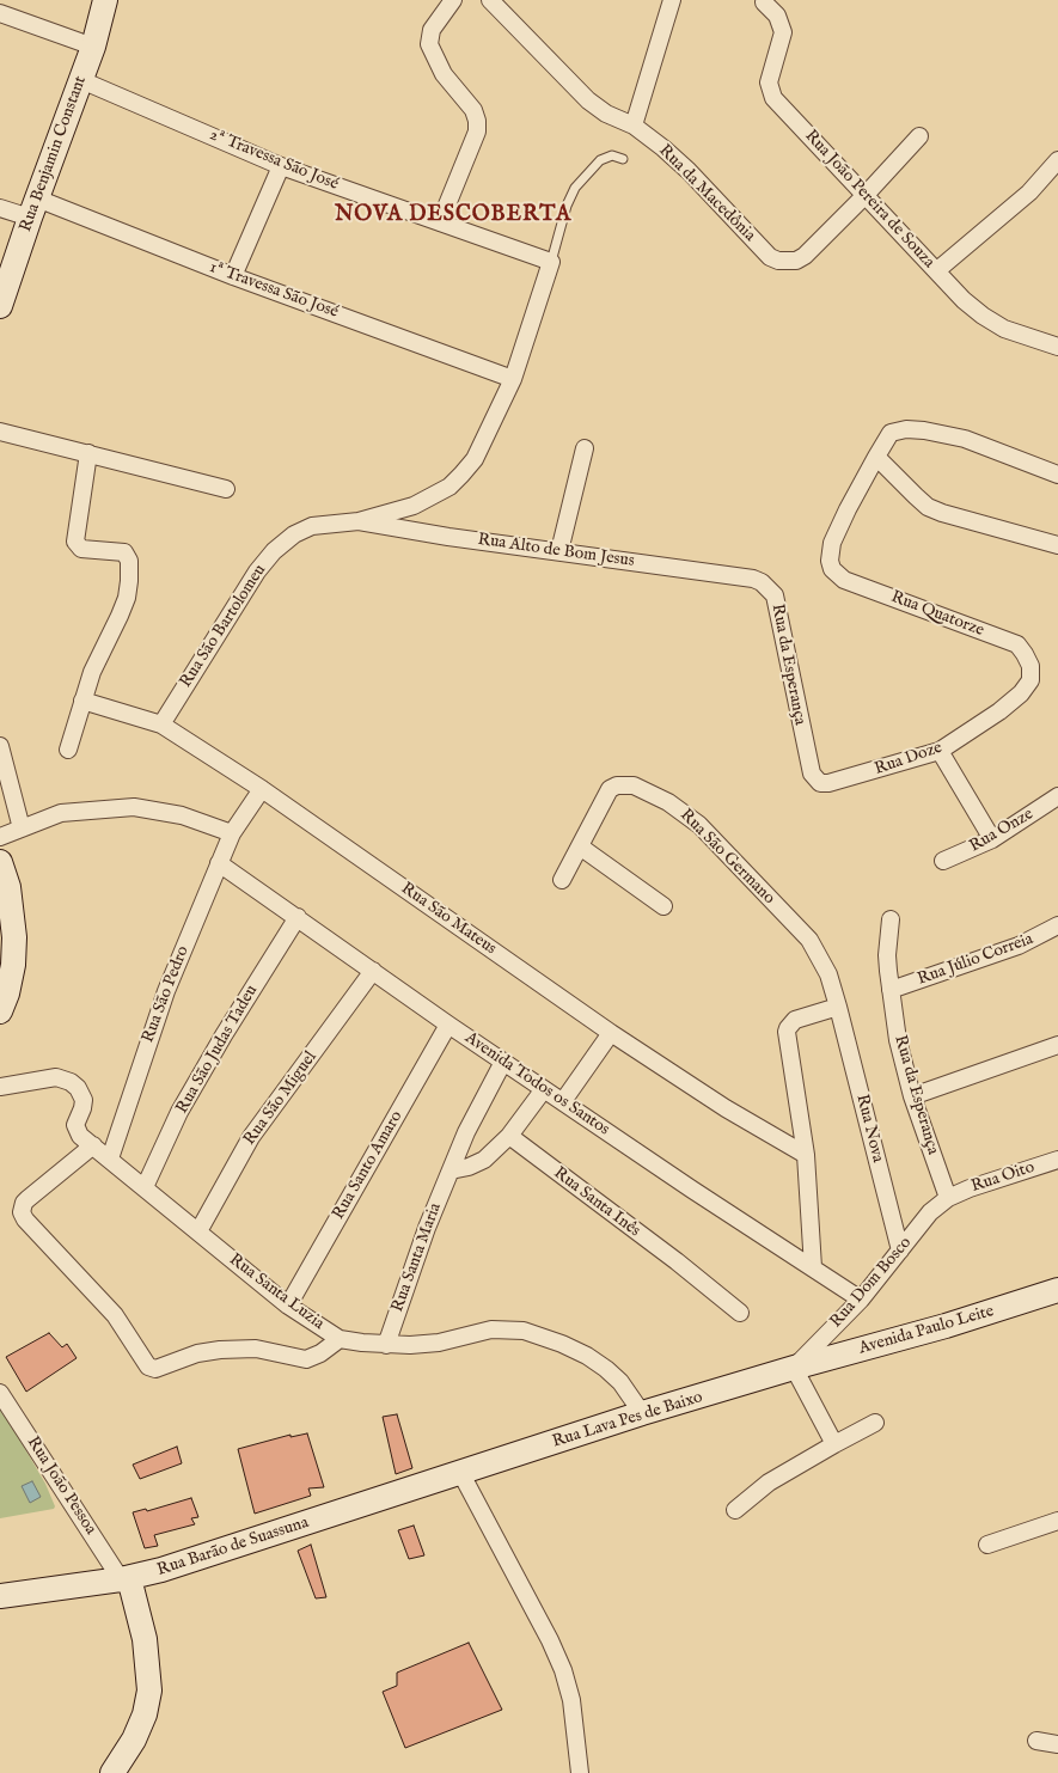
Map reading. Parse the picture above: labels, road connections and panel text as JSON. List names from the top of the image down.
{
  "streets": {
    "street": [
      "Rua Benjamin Constant",
      "2ª Travessa São José",
      "Rua da Macedônia",
      "Rua João Pereira de Souza",
      "1ª Travessa São José",
      "Rua Alto de Bom Jesus",
      "Rua Quatorze",
      "Rua São Bartolomeu",
      "Rua da Esperança",
      "Rua Doze",
      "Rua Onze",
      "Rua São Germano",
      "Rua São Mateus",
      "Rua Júlio Correia",
      "Rua São Pedro",
      "Rua São Judas Tadeu",
      "Avenida Todos os Santos",
      "Rua São Miguel",
      "Rua Nova",
      "Rua Santo Amaro",
      "Rua Oito",
      "Rua Santa Inês",
      "Rua Santa Maria",
      "Rua Dom Bosco",
      "Rua Santa Luzia",
      "Avenida Paulo Leite",
      "Rua Lava Pes de Baixo",
      "Rua João Pessoa",
      "Rua Barão de Suassuna"
    ]
  },
  "crossings": [
    ["Rua Benjamin Constant", "2ª Travessa São José"],
    ["Rua Benjamin Constant", "1ª Travessa São José"],
    ["Rua da Macedônia", "Rua João Pereira de Souza"],
    ["Rua Alto de Bom Jesus", "Rua São Bartolomeu"],
    ["Rua Alto de Bom Jesus", "Rua da Esperança"],
    ["Rua Quatorze", "Rua Doze"],
    ["Rua São Bartolomeu", "Rua São Mateus"],
    ["Rua da Esperança", "Rua Doze"],
    ["Rua da Esperança", "Rua Júlio Correia"],
    ["Rua da Esperança", "Rua Oito"],
    ["Rua da Esperança", "Rua Dom Bosco"],
    ["Rua São Germano", "Rua Nova"],
    ["Rua São Mateus", "Rua São Pedro"],
    ["Rua São Pedro", "Avenida Todos os Santos"],
    ["Rua São Pedro", "Rua Santa Luzia"],
    ["Rua São Judas Tadeu", "Avenida Todos os Santos"],
    ["Rua São Judas Tadeu", "Rua Santa Luzia"],
    ["Avenida Todos os Santos", "Rua São Miguel"],
    ["Avenida Todos os Santos", "Rua Santo Amaro"],
    ["Avenida Todos os Santos", "Rua Santa Maria"],
    ["Avenida Todos os Santos", "Rua Dom Bosco"],
    ["Rua São Miguel", "Rua Santa Luzia"],
    ["Rua Nova", "Rua Dom Bosco"],
    ["Rua Santo Amaro", "Rua Santa Luzia"],
    ["Rua Oito", "Rua Dom Bosco"],
    ["Rua Santa Maria", "Rua Santa Luzia"],
    ["Rua Dom Bosco", "Avenida Paulo Leite"],
    ["Rua Dom Bosco", "Rua Lava Pes de Baixo"],
    ["Rua Santa Luzia", "Rua Lava Pes de Baixo"],
    ["Avenida Paulo Leite", "Rua Lava Pes de Baixo"],
    ["Rua Lava Pes de Baixo", "Rua Barão de Suassuna"],
    ["Rua João Pessoa", "Rua Barão de Suassuna"]
  ],
  "districts": ["NOVA DESCOBERTA"]
}
